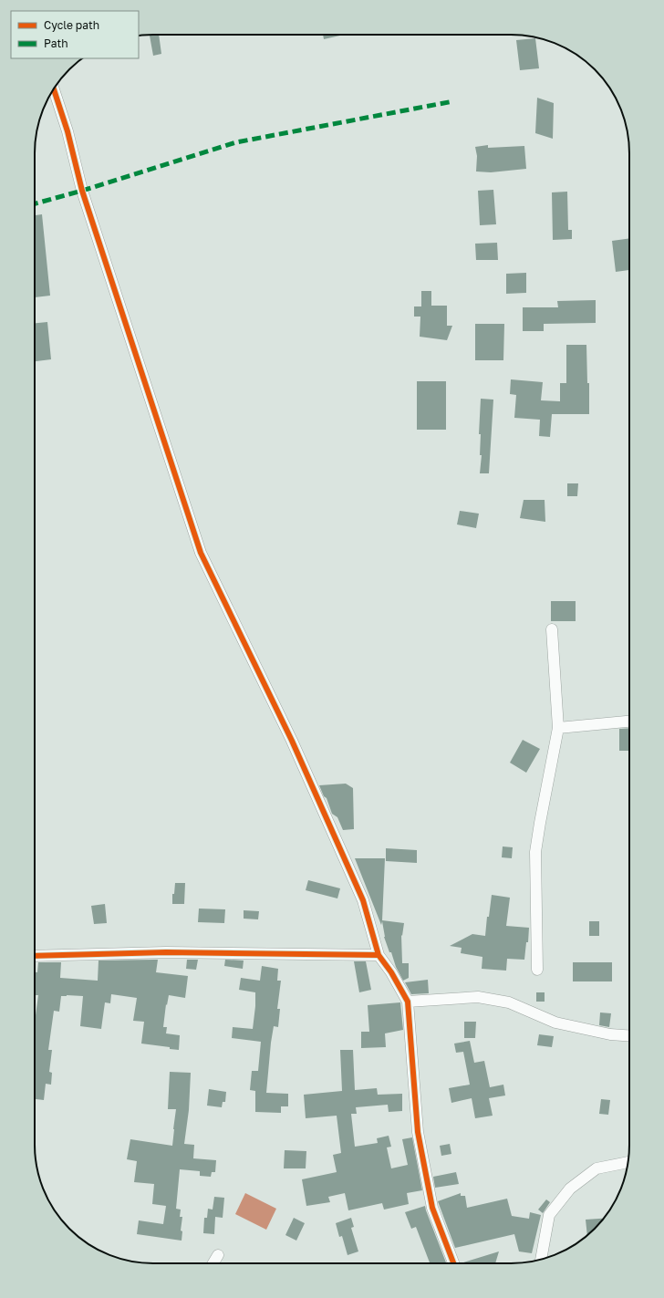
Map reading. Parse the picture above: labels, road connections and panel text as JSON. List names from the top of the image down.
{
  "legend": ["Cycle path", "Path"]
}
